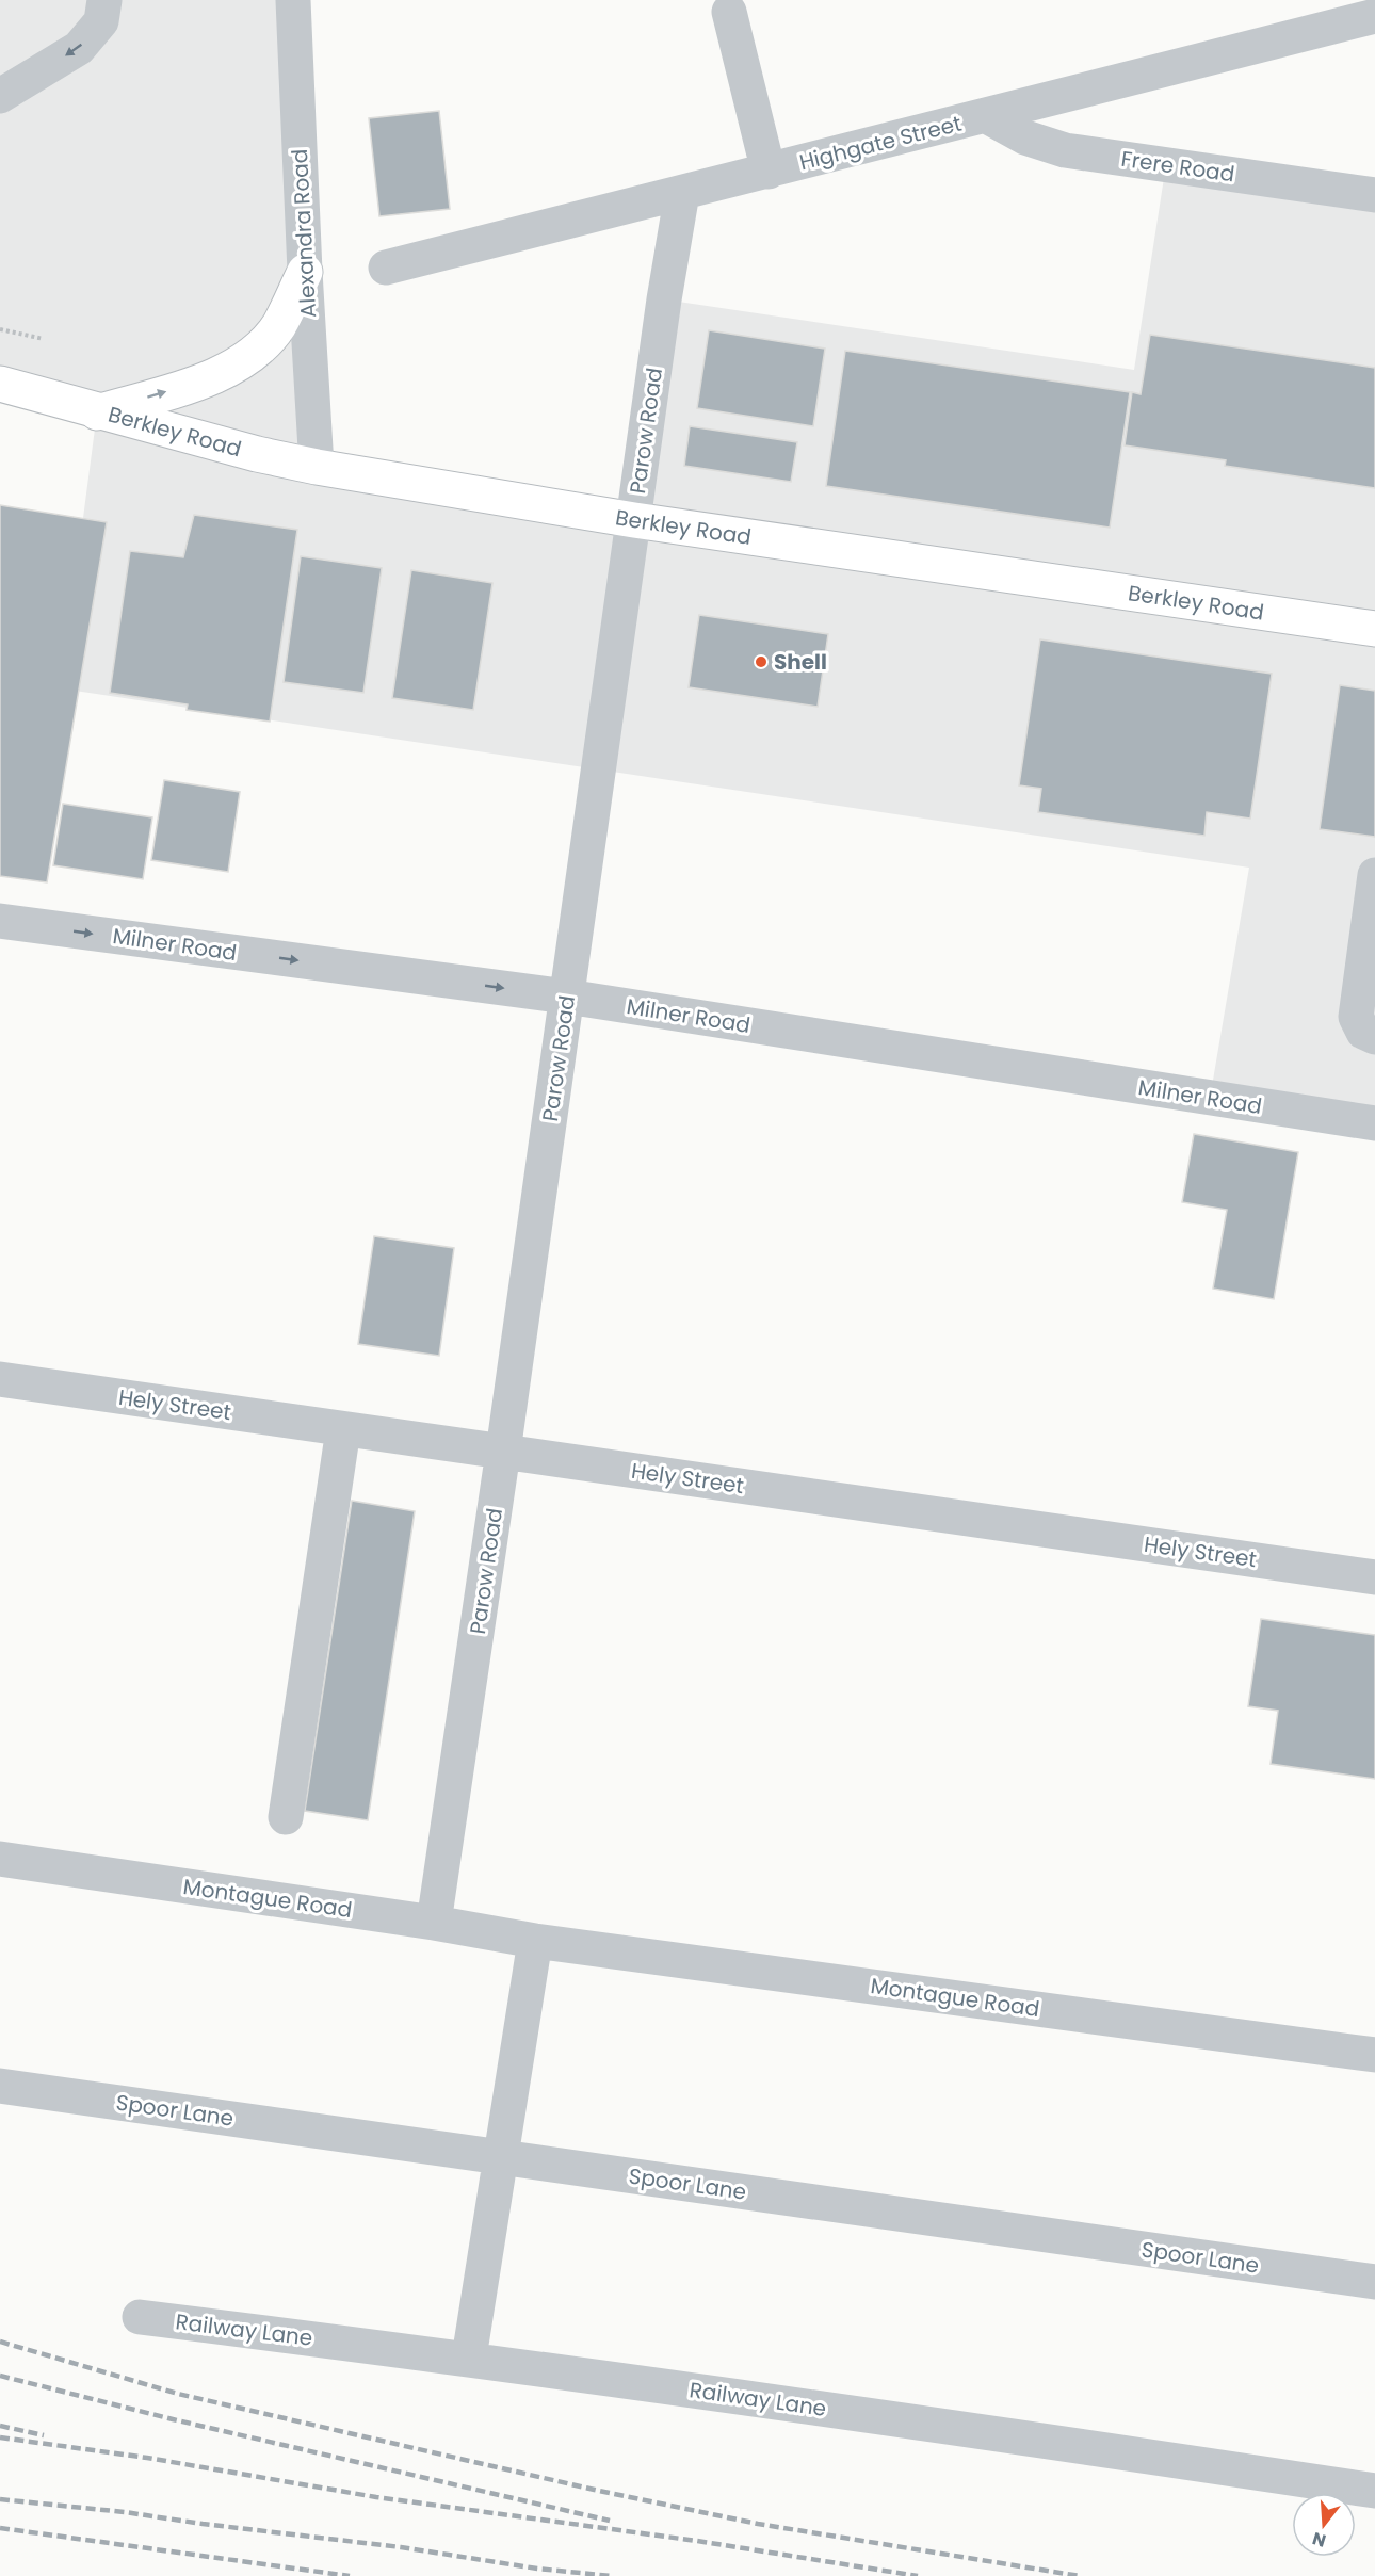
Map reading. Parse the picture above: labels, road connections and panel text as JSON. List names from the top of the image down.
{
  "streets": {
    "main road": ["Berkley Road"],
    "street": [
      "Highgate Street",
      "Frere Road",
      "Alexandra Road",
      "Parow Road",
      "Milner Road",
      "Hely Street",
      "Montague Road",
      "Spoor Lane",
      "Railway Lane"
    ]
  },
  "crossings": [
    ["Highgate Street", "Frere Road"],
    ["Highgate Street", "Parow Road"],
    ["Alexandra Road", "Berkley Road"],
    ["Parow Road", "Berkley Road"],
    ["Parow Road", "Milner Road"],
    ["Parow Road", "Hely Street"],
    ["Parow Road", "Montague Road"]
  ],
  "one_way": ["Milner Road"],
  "places": ["Shell"],
  "north": "bottom"
}
